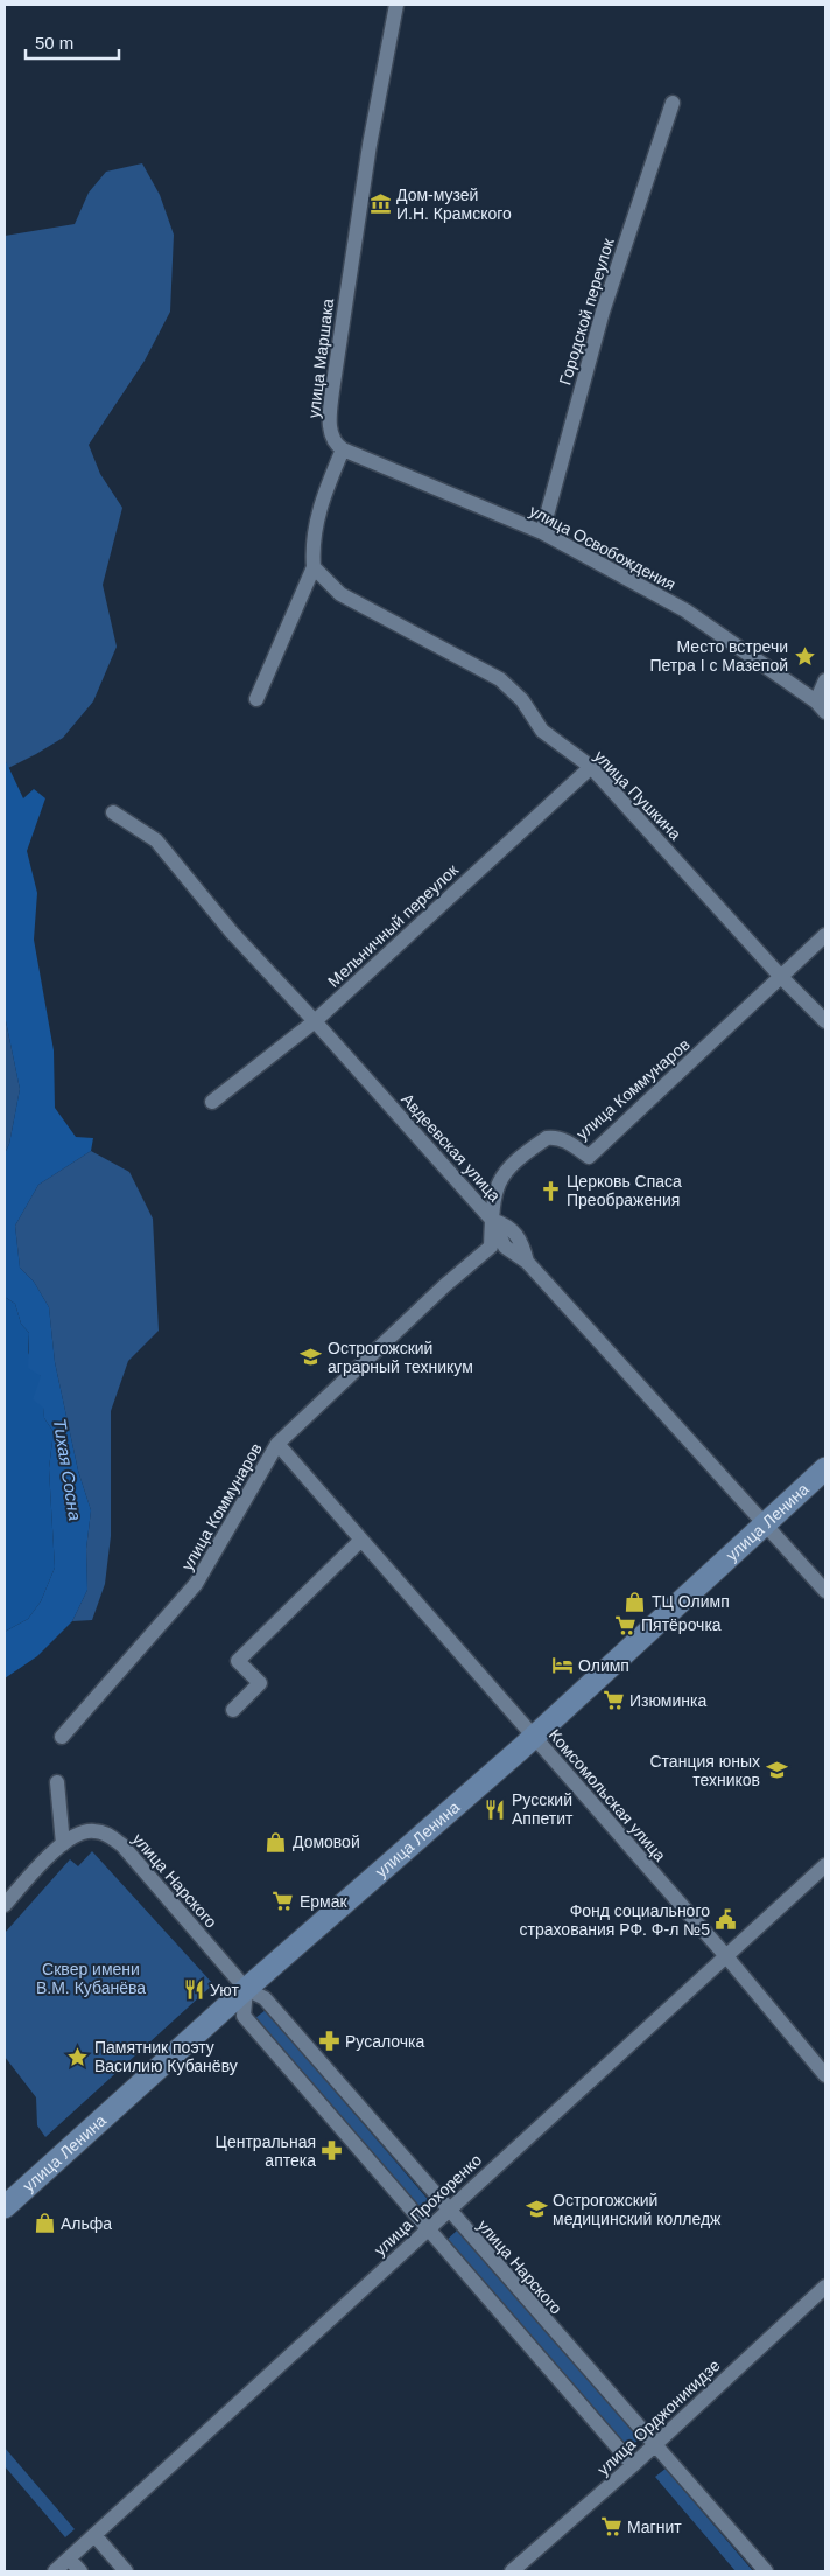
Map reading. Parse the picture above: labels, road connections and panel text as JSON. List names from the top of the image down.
{
  "streets": {
    "main road": ["улица Ленина"],
    "street": [
      "Городской переулок",
      "улица Маршака",
      "улица Освобождения",
      "улица Пушкина",
      "Мельничный переулок",
      "улица Коммунаров",
      "Авдеевская улица",
      "Комсомольская улица",
      "улица Нарского",
      "улица Прохоренко",
      "улица Орджоникидзе"
    ]
  },
  "crossings": [
    ["Городской переулок", "улица Освобождения"],
    ["улица Маршака", "улица Освобождения"],
    ["улица Пушкина", "Мельничный переулок"],
    ["улица Пушкина", "улица Коммунаров"],
    ["Мельничный переулок", "Авдеевская улица"],
    ["улица Коммунаров", "Авдеевская улица"],
    ["улица Коммунаров", "Комсомольская улица"],
    ["Авдеевская улица", "улица Ленина"],
    ["улица Ленина", "Комсомольская улица"],
    ["улица Ленина", "улица Нарского"],
    ["Комсомольская улица", "улица Прохоренко"],
    ["улица Нарского", "улица Прохоренко"],
    ["улица Нарского", "улица Орджоникидзе"]
  ],
  "water": ["Тихая Сосна"],
  "parks": ["Сквер имени В.М. Кубанёва"],
  "places": {
    "museum": ["Дом-музей И.Н. Крамского"],
    "place": ["Место встречи Петра I с Мазепой", "Памятник поэту Василию Кубанёву"],
    "church": ["Церковь Спаса Преображения"],
    "school or university": ["Острогожский аграрный техникум", "Станция юных техников", "Острогожский медицинский колледж"],
    "shop": ["ТЦ Олимп", "Домовой", "Альфа"],
    "supermarket": [
      "Пятёрочка",
      "Изюминка",
      "Ермак",
      "Магнит"
    ],
    "hotel": ["Олимп"],
    "restaurant": ["Русский Аппетит", "Уют"],
    "public building": ["Фонд социального страхования РФ. Ф-л №5"],
    "pharmacy": ["Русалочка", "Центральная аптека"]
  },
  "scale_bar": "50 m"
}
